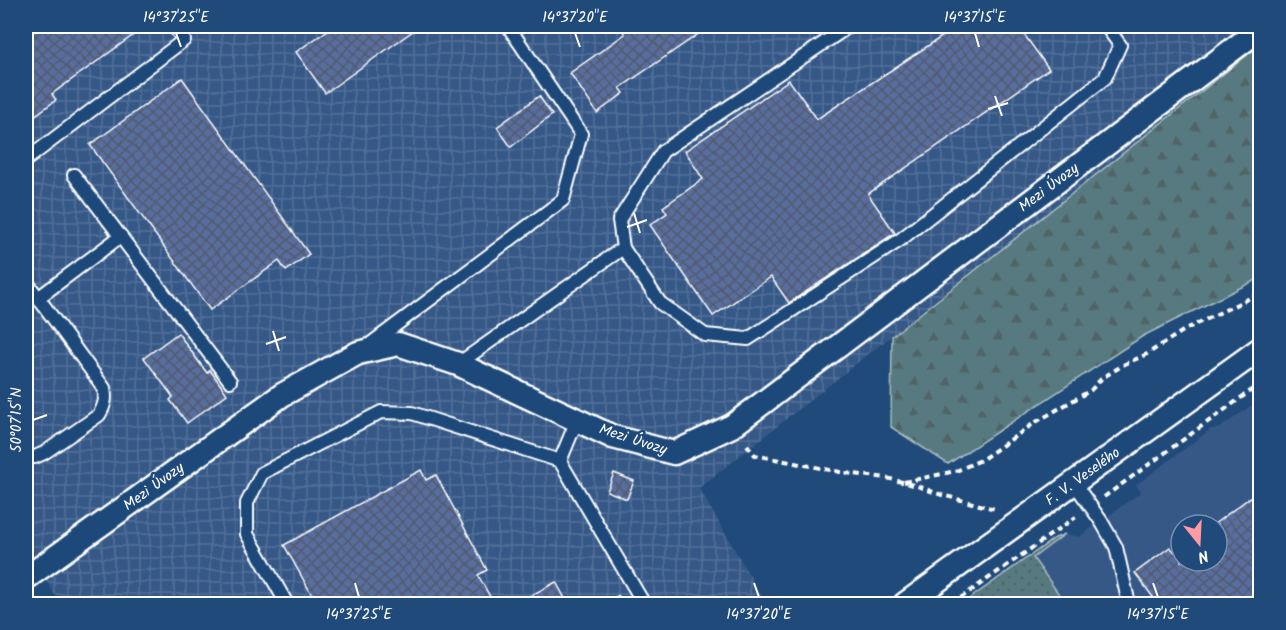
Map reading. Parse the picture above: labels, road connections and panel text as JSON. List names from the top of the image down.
{
  "streets": {
    "street": ["Mezi Úvozy", "F. V. Veselého"]
  },
  "north": "bottom",
  "coordinates": [
    "14°37'25\"E",
    "14°37'20\"E",
    "14°37'15\"E",
    "50°07'15\"N"
  ]
}
